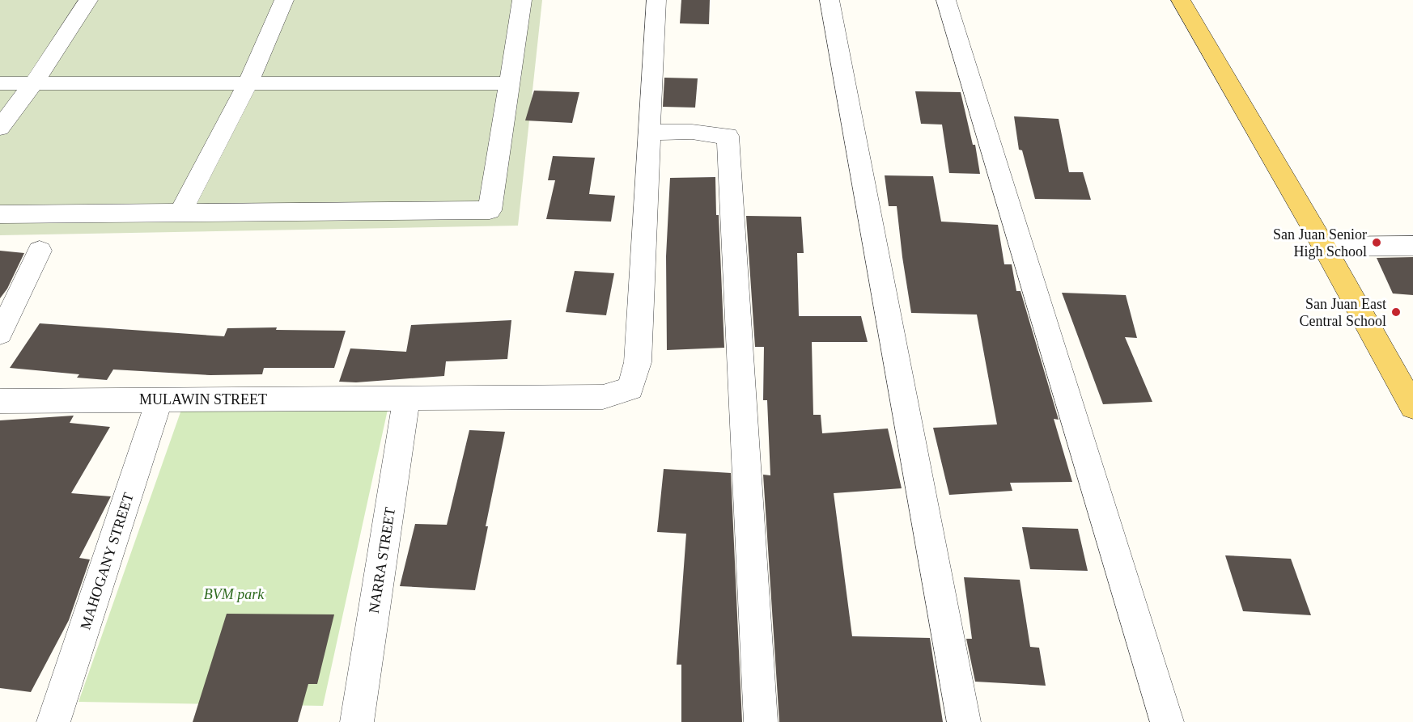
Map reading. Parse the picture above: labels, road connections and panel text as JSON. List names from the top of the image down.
{
  "streets": {
    "street": ["MULAWIN STREET", "NARRA STREET", "MAHOGANY STREET"]
  },
  "crossings": [
    ["MULAWIN STREET", "NARRA STREET"],
    ["MULAWIN STREET", "MAHOGANY STREET"]
  ],
  "parks": ["BVM park"],
  "places": ["San Juan Senior High School", "San Juan East Central School"]
}
